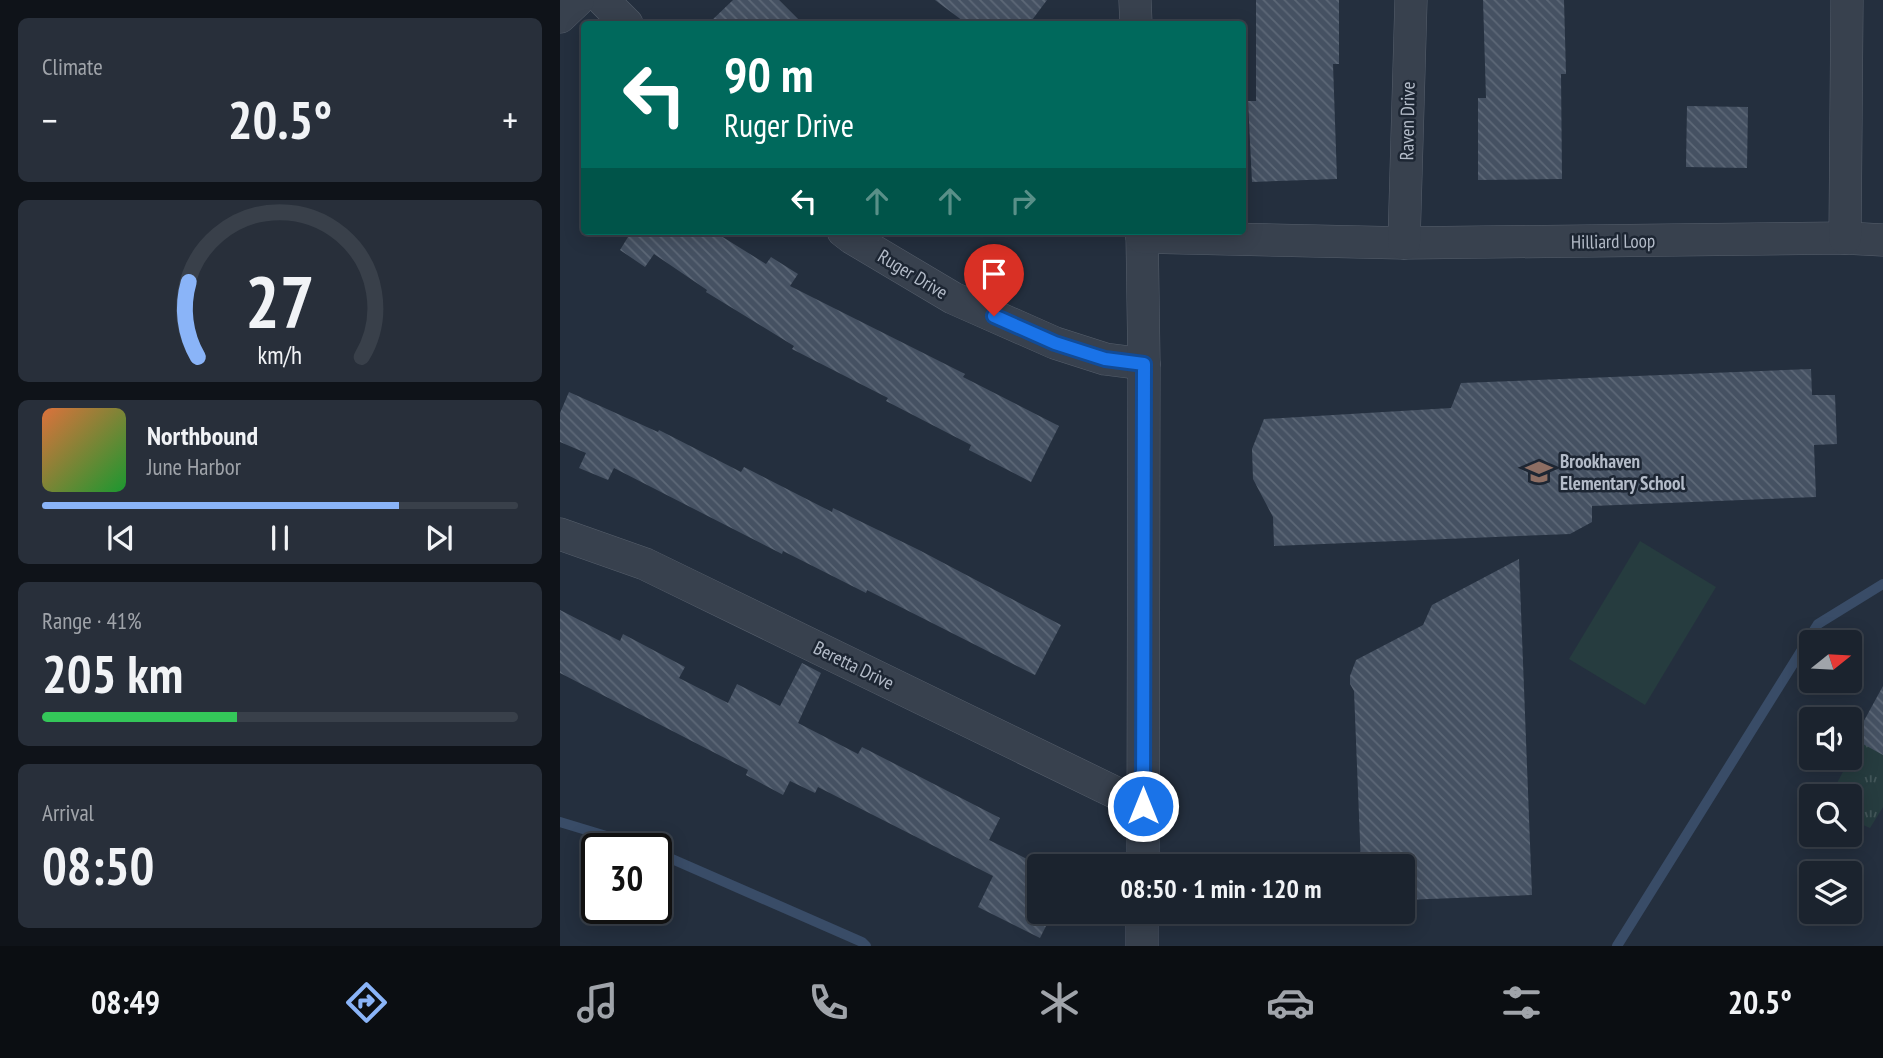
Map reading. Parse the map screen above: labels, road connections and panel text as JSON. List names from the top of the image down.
{
  "streets": {
    "street": [
      "Raven Drive",
      "Hilliard Loop",
      "Ruger Drive",
      "Beretta Drive"
    ]
  },
  "crossings": [
    ["Raven Drive", "Hilliard Loop"]
  ],
  "places": {
    "school or university": ["Brookhaven Elementary School"]
  },
  "north": "right",
  "page": {
    "tile": [
      "Climate",
      ["Range · 41%", "205 km"],
      ["Arrival", "08:50"]
    ],
    "turn": ["90 m", "Ruger Drive"],
    "heat": ["−", "20.5°", "+"],
    "song": ["Northbound", "June Harbor"],
    "limit": "30",
    "trip": "08:50 · 1 min · 120 m",
    "tabs": ["08:49", "20.5°"],
    "gauge": ["27", "km/h"]
  }
}
